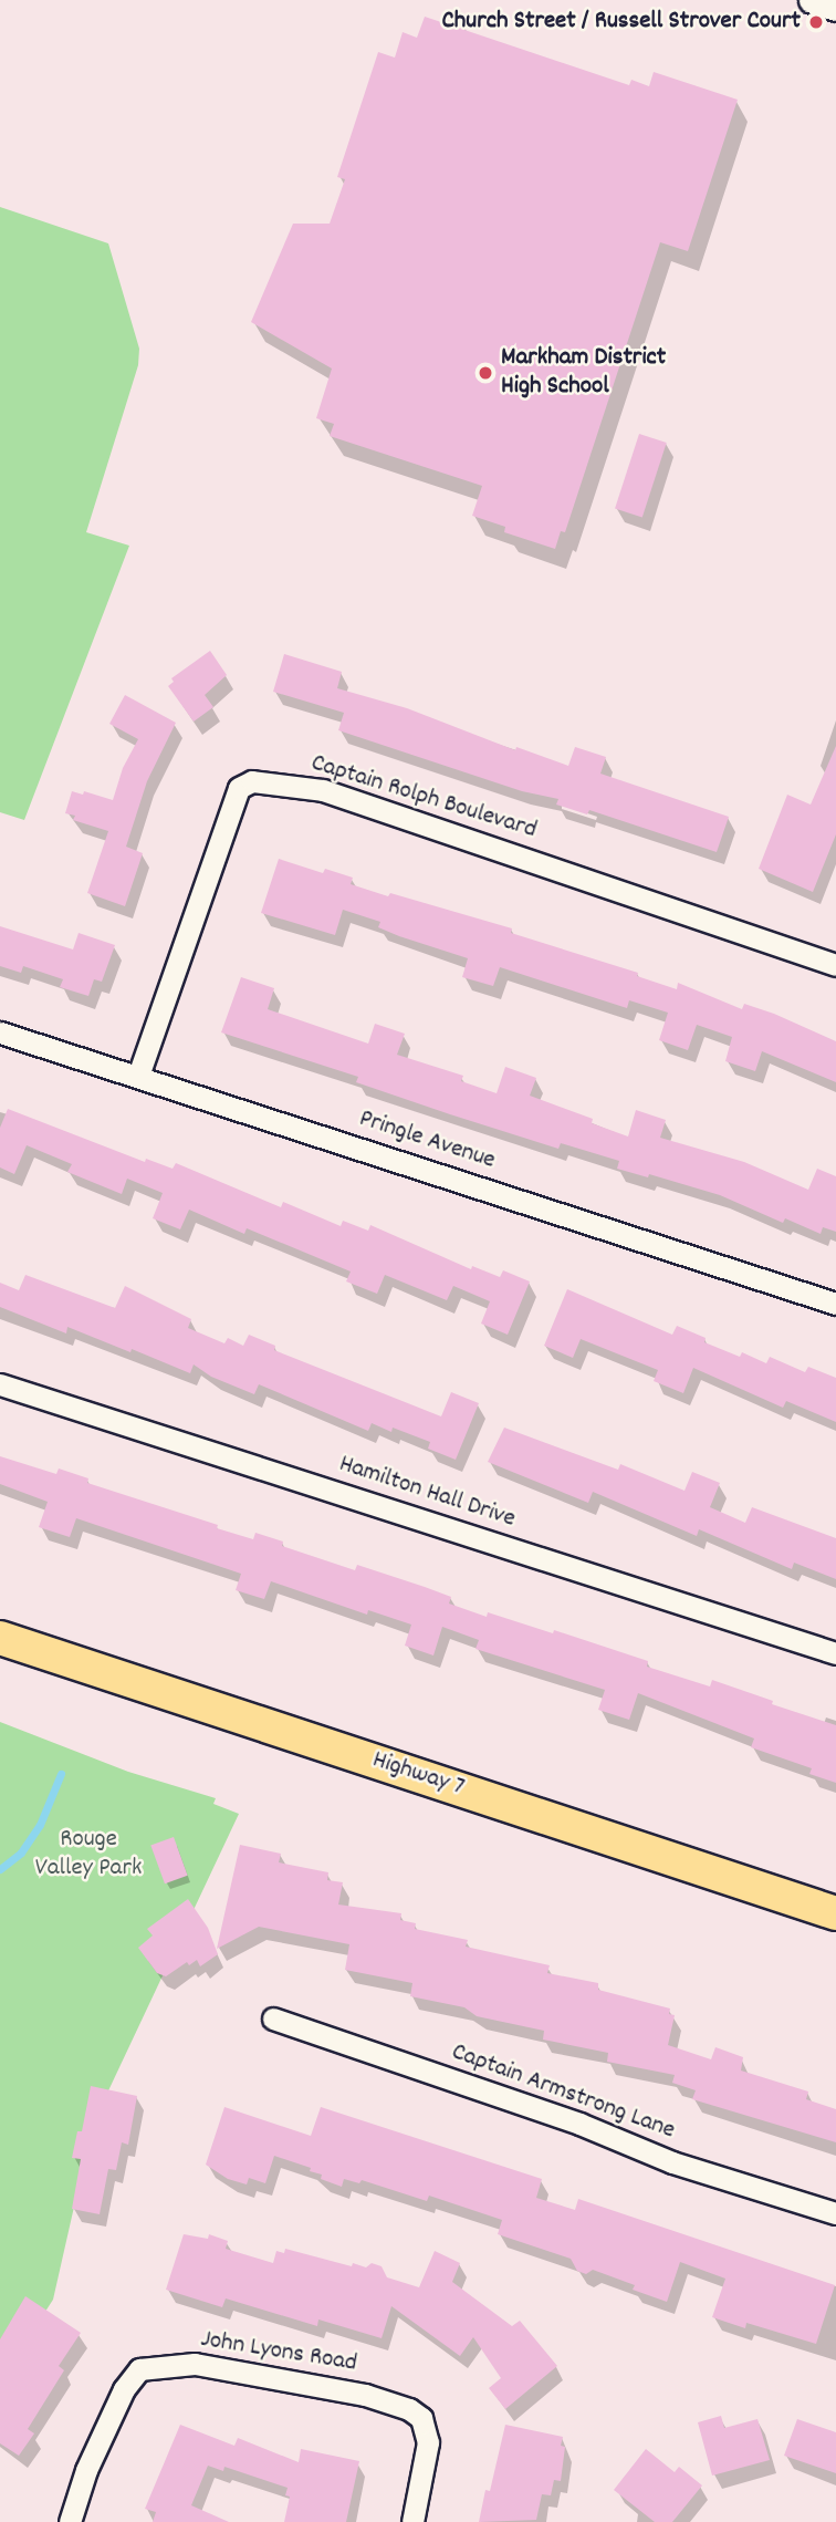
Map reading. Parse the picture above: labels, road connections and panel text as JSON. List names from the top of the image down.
{
  "streets": {
    "main road": ["Highway 7"],
    "street": [
      "Captain Rolph Boulevard",
      "Pringle Avenue",
      "Hamilton Hall Drive",
      "Captain Armstrong Lane",
      "John Lyons Road"
    ]
  },
  "crossings": [
    ["Captain Rolph Boulevard", "Pringle Avenue"]
  ],
  "parks": ["Rouge Valley Park"],
  "places": ["Church Street / Russell Strover Court", "Markham District High School"]
}
